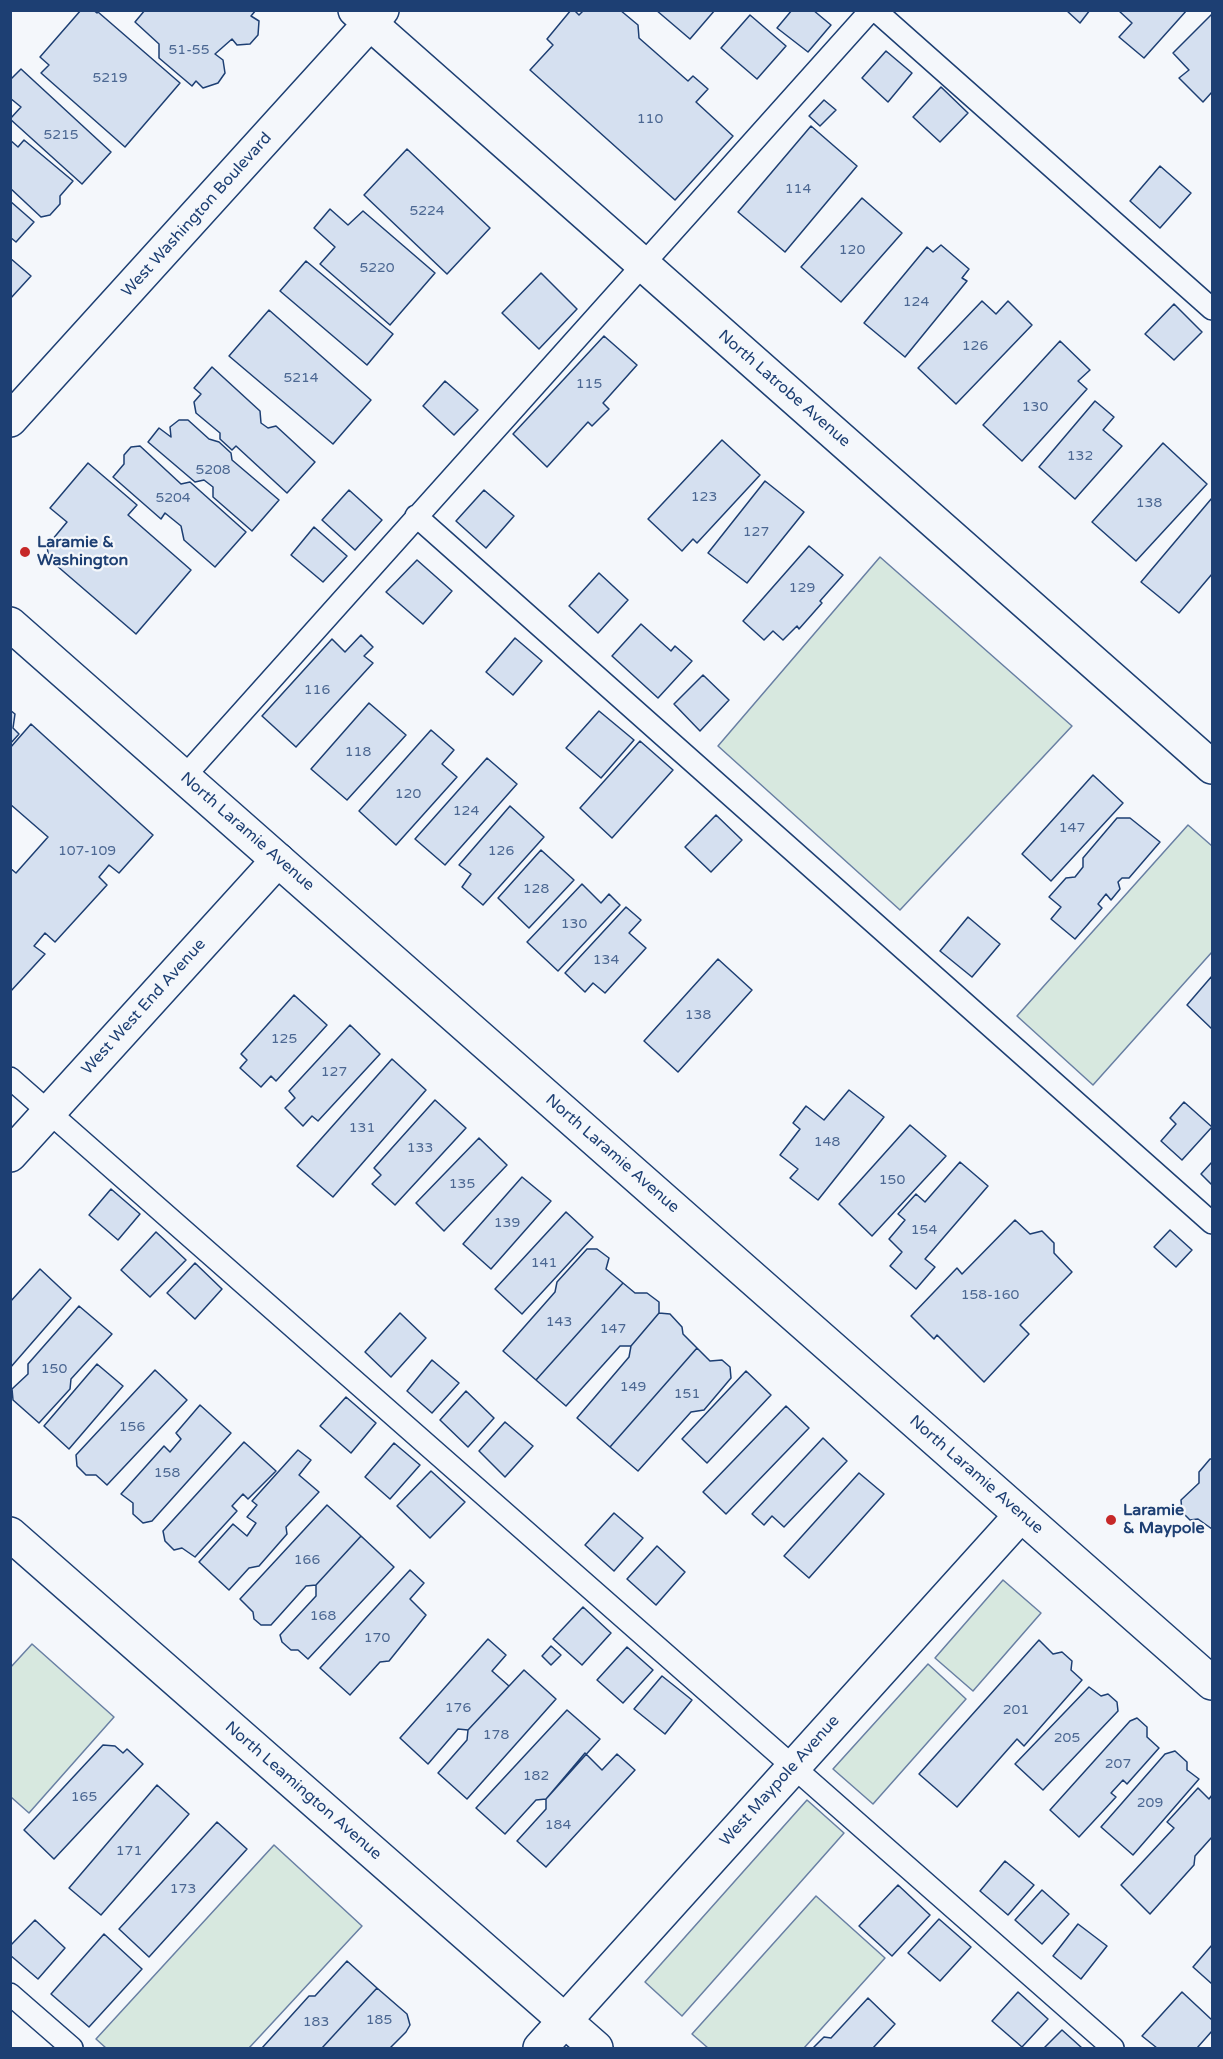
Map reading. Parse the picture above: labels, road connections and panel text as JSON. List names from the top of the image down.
{
  "streets": {
    "street": [
      "West Washington Boulevard",
      "North Latrobe Avenue",
      "North Laramie Avenue",
      "West West End Avenue",
      "West Maypole Avenue",
      "North Leamington Avenue"
    ]
  },
  "crossings": [
    ["West Washington Boulevard", "North Latrobe Avenue"],
    ["North Laramie Avenue", "West West End Avenue"],
    ["North Laramie Avenue", "West Maypole Avenue"],
    ["West Maypole Avenue", "North Leamington Avenue"]
  ],
  "places": ["Laramie & Washington", "Laramie & Maypole"],
  "house_numbers": [
    "51-55",
    "5219",
    "110",
    "5215",
    "114",
    "5224",
    "120",
    "5220",
    "124",
    "126",
    "5214",
    "115",
    "130",
    "132",
    "5208",
    "123",
    "5204",
    "138",
    "127",
    "129",
    "116",
    "118",
    "120",
    "124",
    "147",
    "107-109",
    "126",
    "128",
    "130",
    "134",
    "138",
    "125",
    "127",
    "131",
    "148",
    "133",
    "150",
    "135",
    "139",
    "154",
    "141",
    "158-160",
    "143",
    "147",
    "150",
    "149",
    "151",
    "156",
    "158",
    "166",
    "168",
    "170",
    "176",
    "201",
    "178",
    "205",
    "207",
    "182",
    "165",
    "209",
    "184",
    "171",
    "173",
    "185",
    "183"
  ]
}
